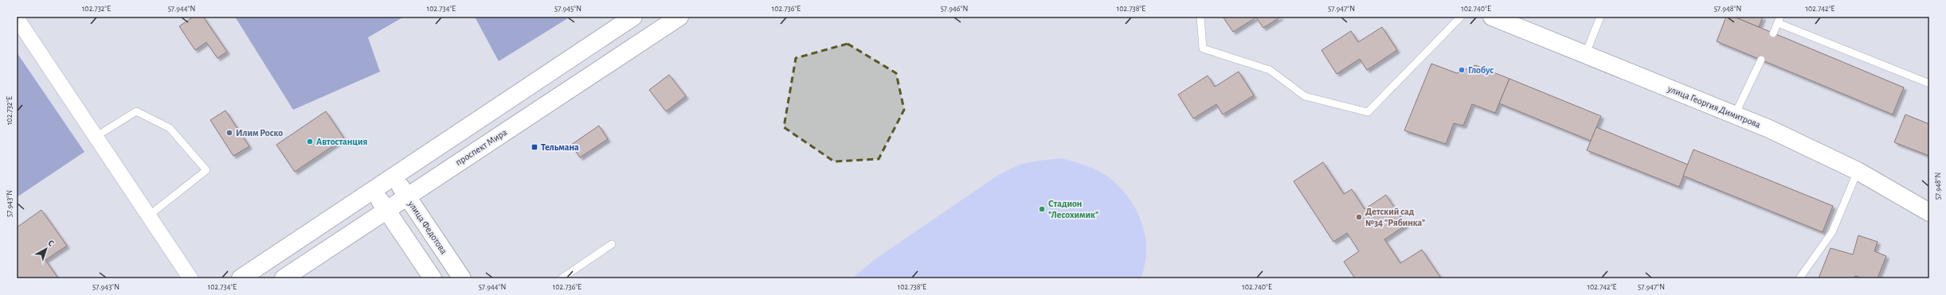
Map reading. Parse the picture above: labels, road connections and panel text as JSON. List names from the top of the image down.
{
  "streets": {
    "street": ["улица Георгия Димитрова", "проспект Мира", "улица Федотова"]
  },
  "crossings": [
    ["проспект Мира", "улица Федотова"]
  ],
  "places": {
    "other": [
      "Глобус",
      "Илим Роско",
      "Автостанция",
      "Стадион \"Лесохимик\"",
      "Детский сад №34 \"Рябинка\""
    ],
    "transit": ["Тельмана"]
  },
  "north": "top right",
  "coordinates": [
    "102.732°E",
    "57.944°N",
    "102.734°E",
    "57.945°N",
    "102.736°E",
    "57.946°N",
    "102.738°E",
    "57.947°N",
    "102.740°E",
    "57.948°N",
    "102.742°E",
    "57.943°N"
  ]
}
